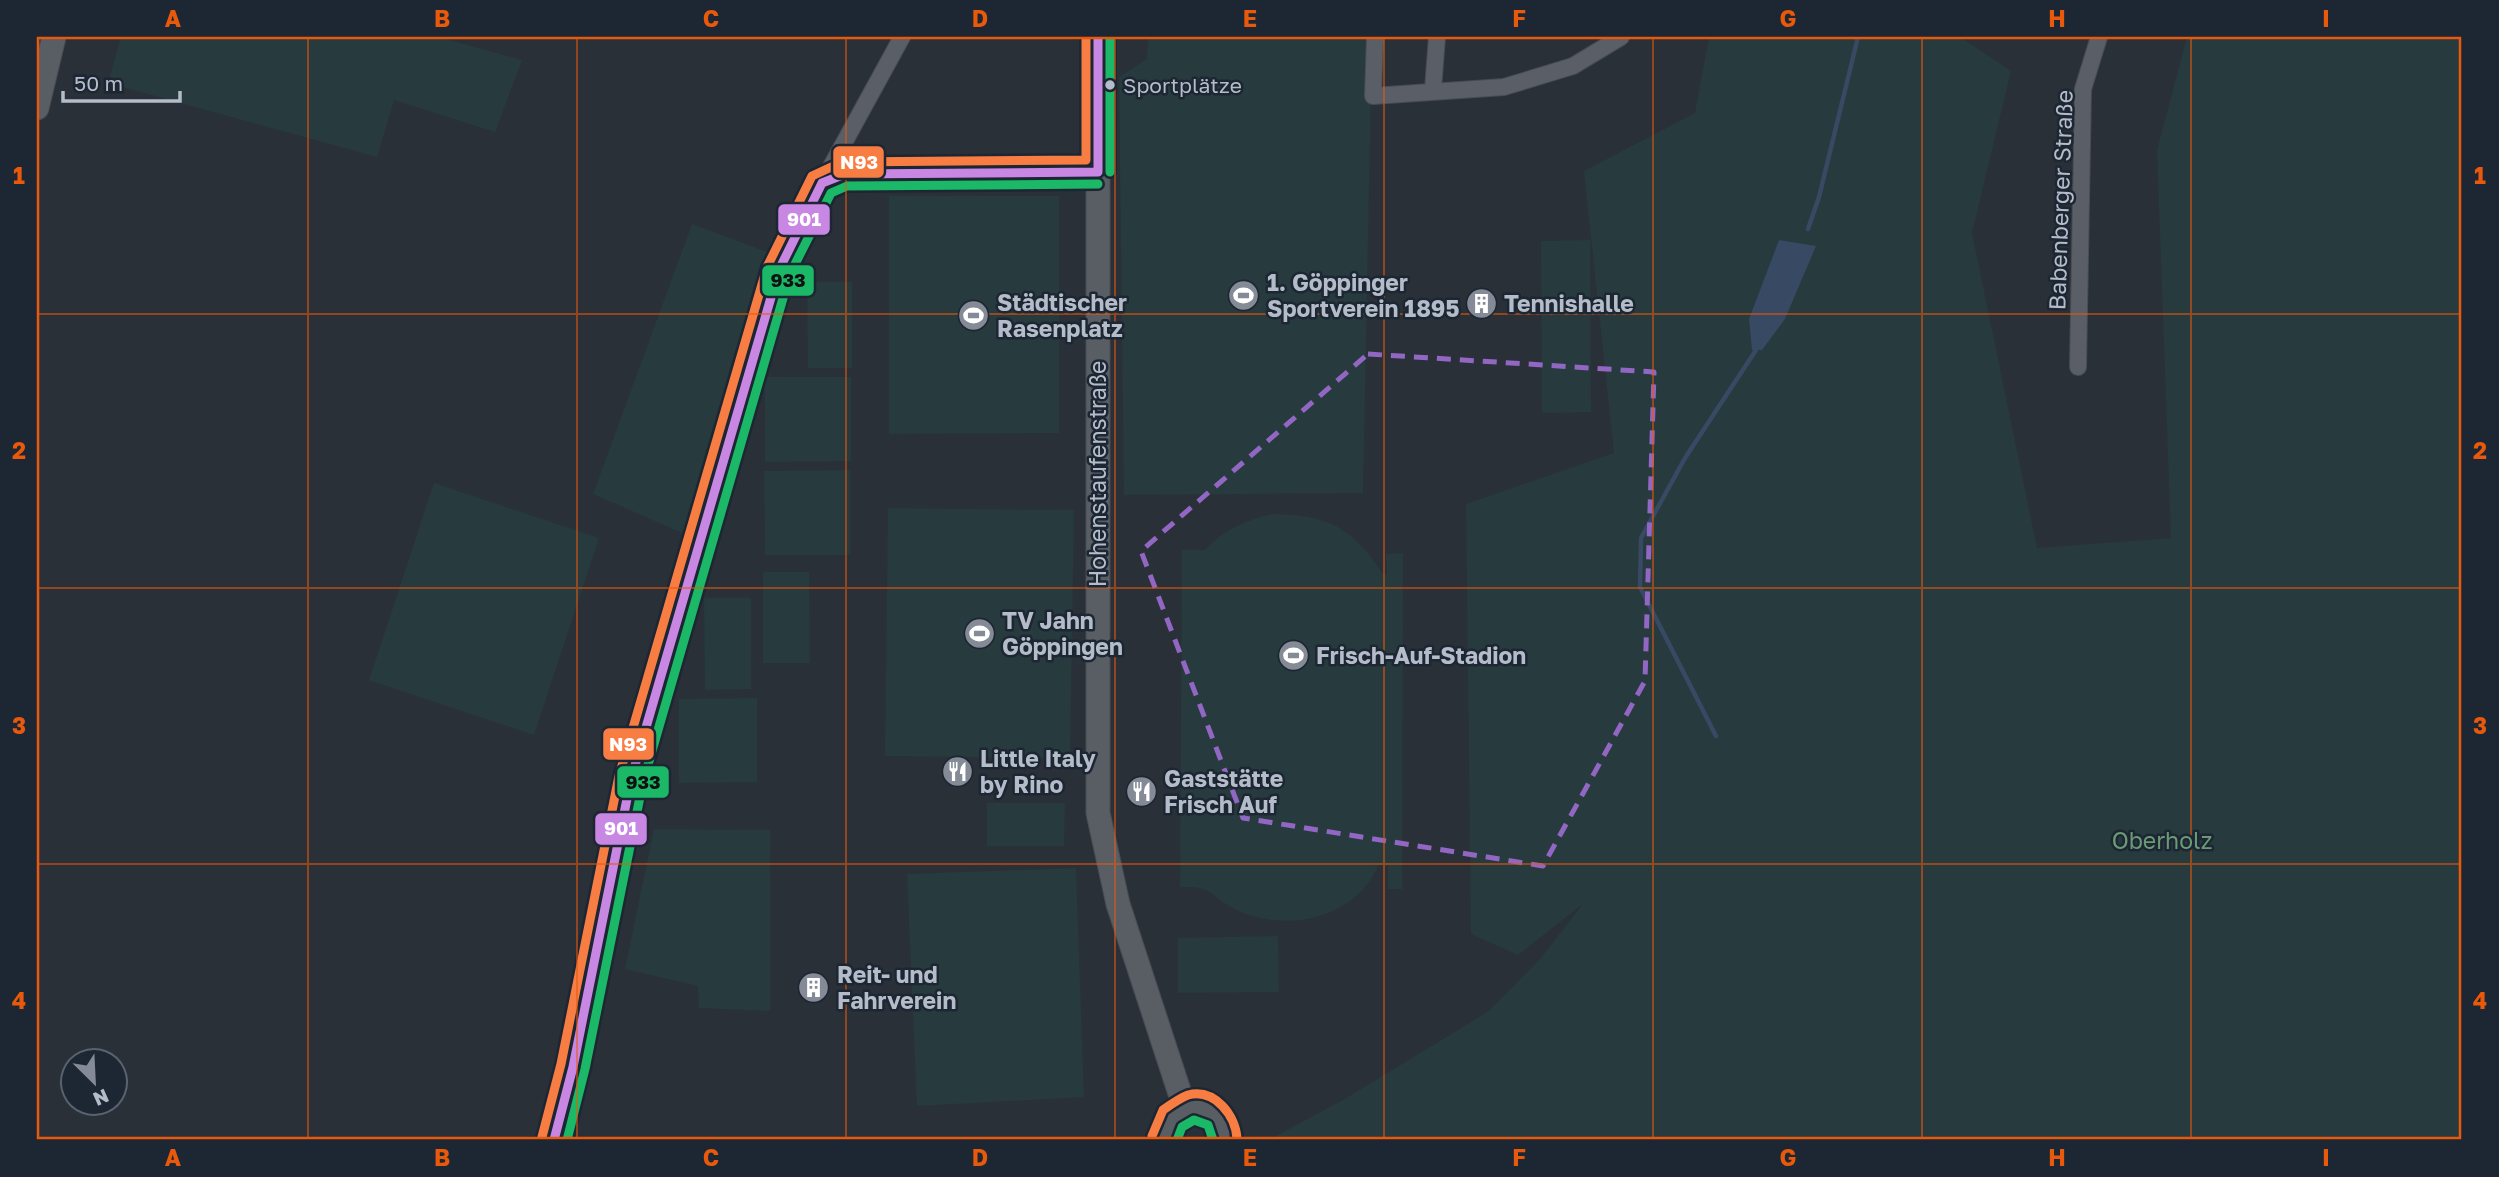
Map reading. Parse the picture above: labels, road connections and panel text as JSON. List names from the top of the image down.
{
  "streets": {
    "main road": ["Hohenstaufenstraße"],
    "street": ["Babenberger Straße"]
  },
  "parks": ["Oberholz"],
  "places": {
    "other": ["Sportplätze"],
    "sports": [
      "1. Göppinger Sportverein 1895",
      "Städtischer Rasenplatz",
      "TV Jahn Göppingen",
      "Frisch-Auf-Stadion"
    ],
    "building": ["Tennishalle", "Reit- und Fahrverein"],
    "restaurant": ["Little Italy by Rino", "Gaststätte Frisch Auf"]
  },
  "lines": ["transit line 901", "transit line 933", "transit line N93"],
  "scale_bar": "50 m",
  "north": "bottom right",
  "grid": {
    "columns": [
      "A",
      "B",
      "C",
      "D",
      "E",
      "F",
      "G",
      "H",
      "I"
    ],
    "rows": [
      "1",
      "2",
      "3",
      "4"
    ]
  }
}
